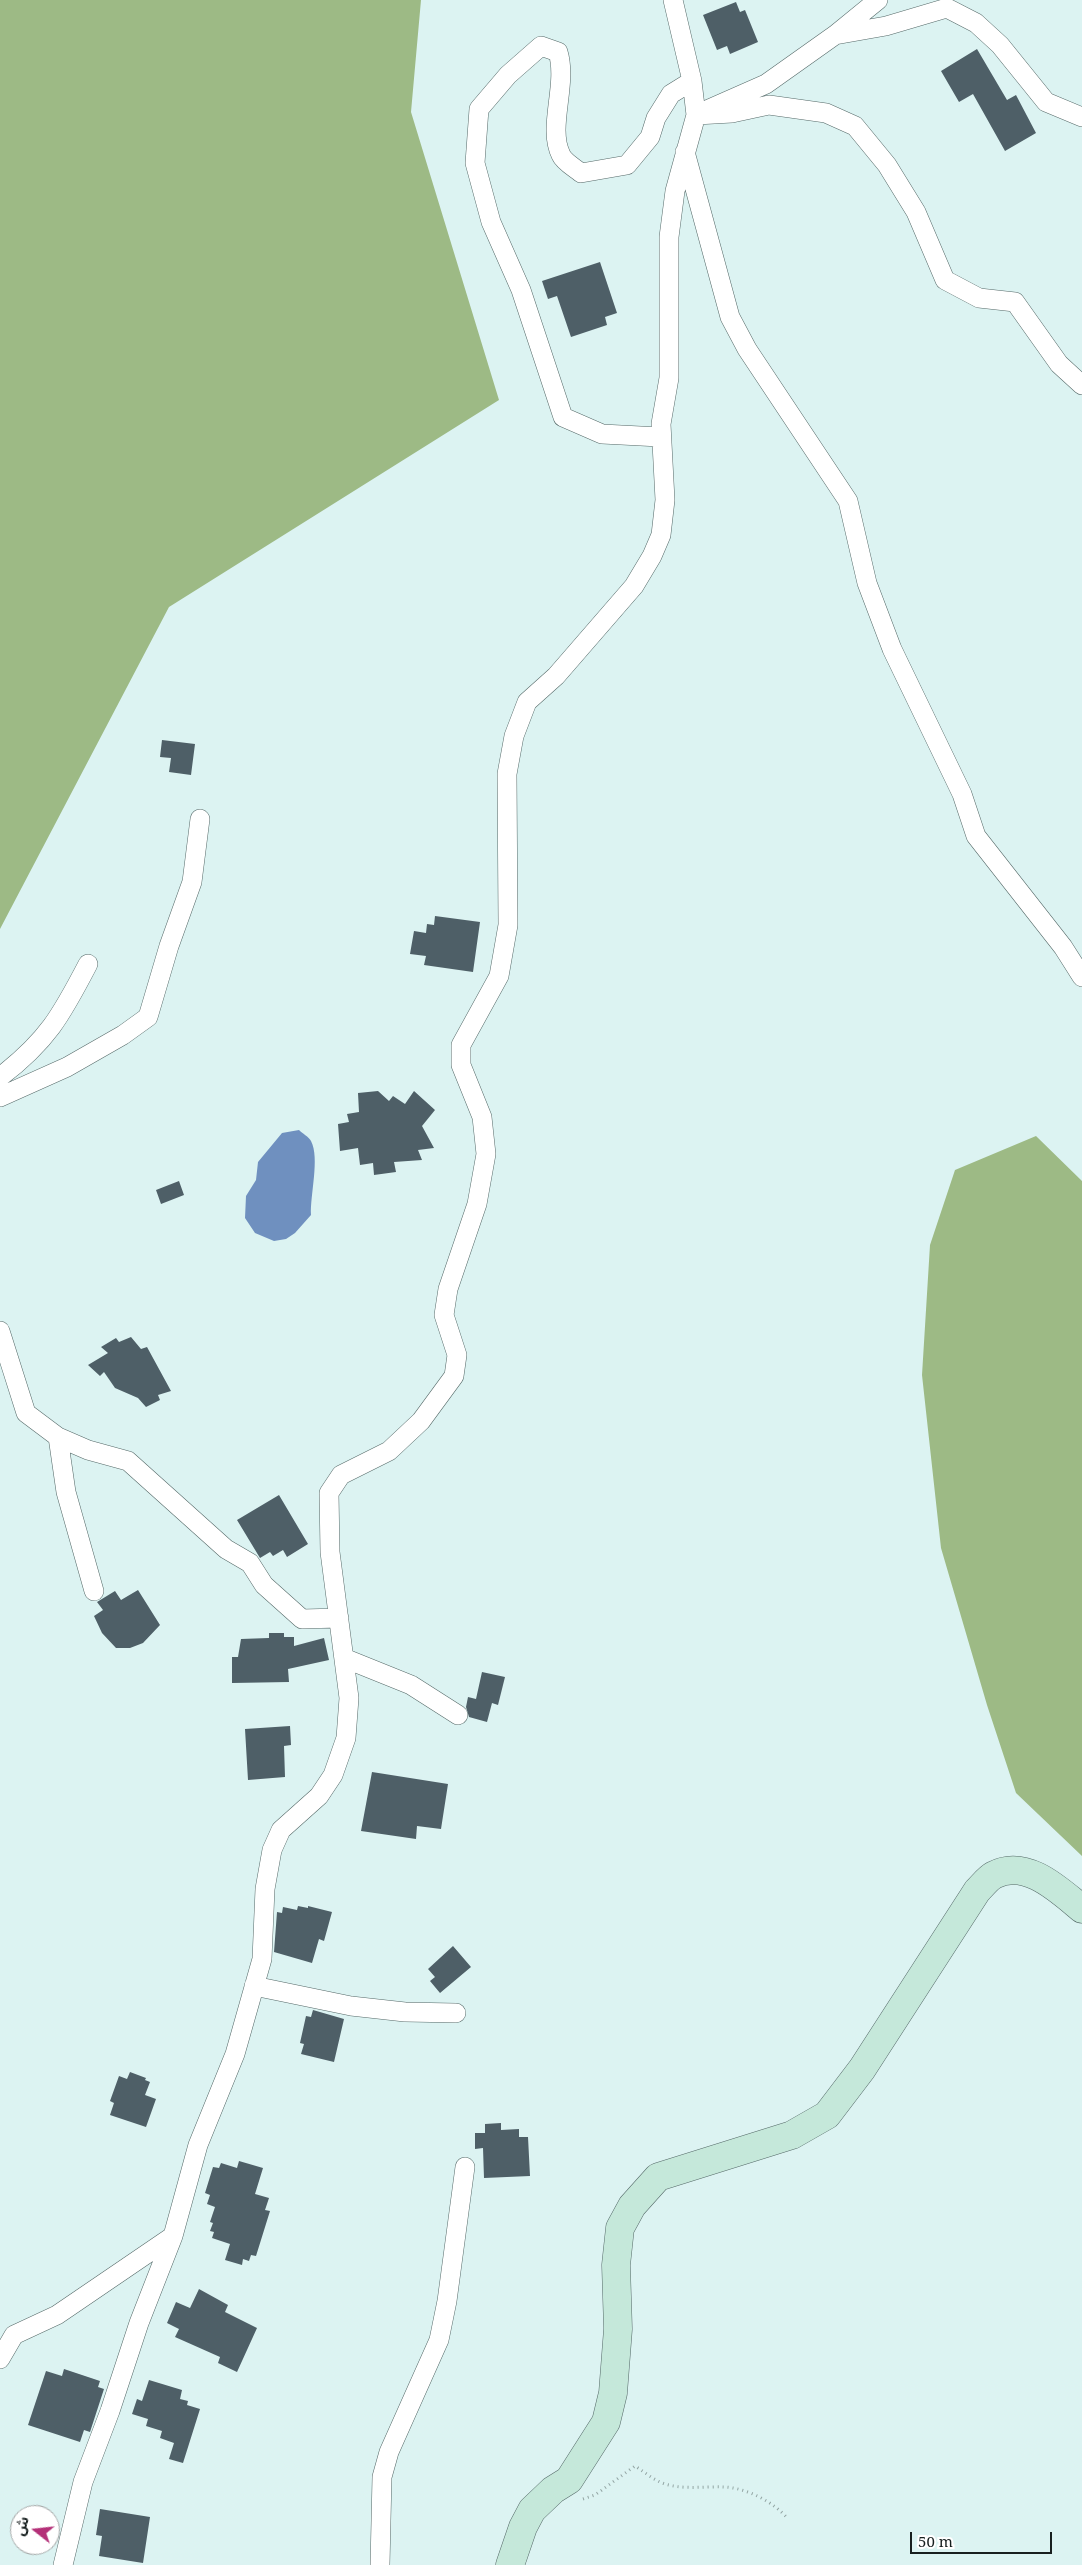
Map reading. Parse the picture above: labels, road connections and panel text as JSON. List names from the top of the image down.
{
  "scale_bar": "50 m",
  "north": "left"
}
